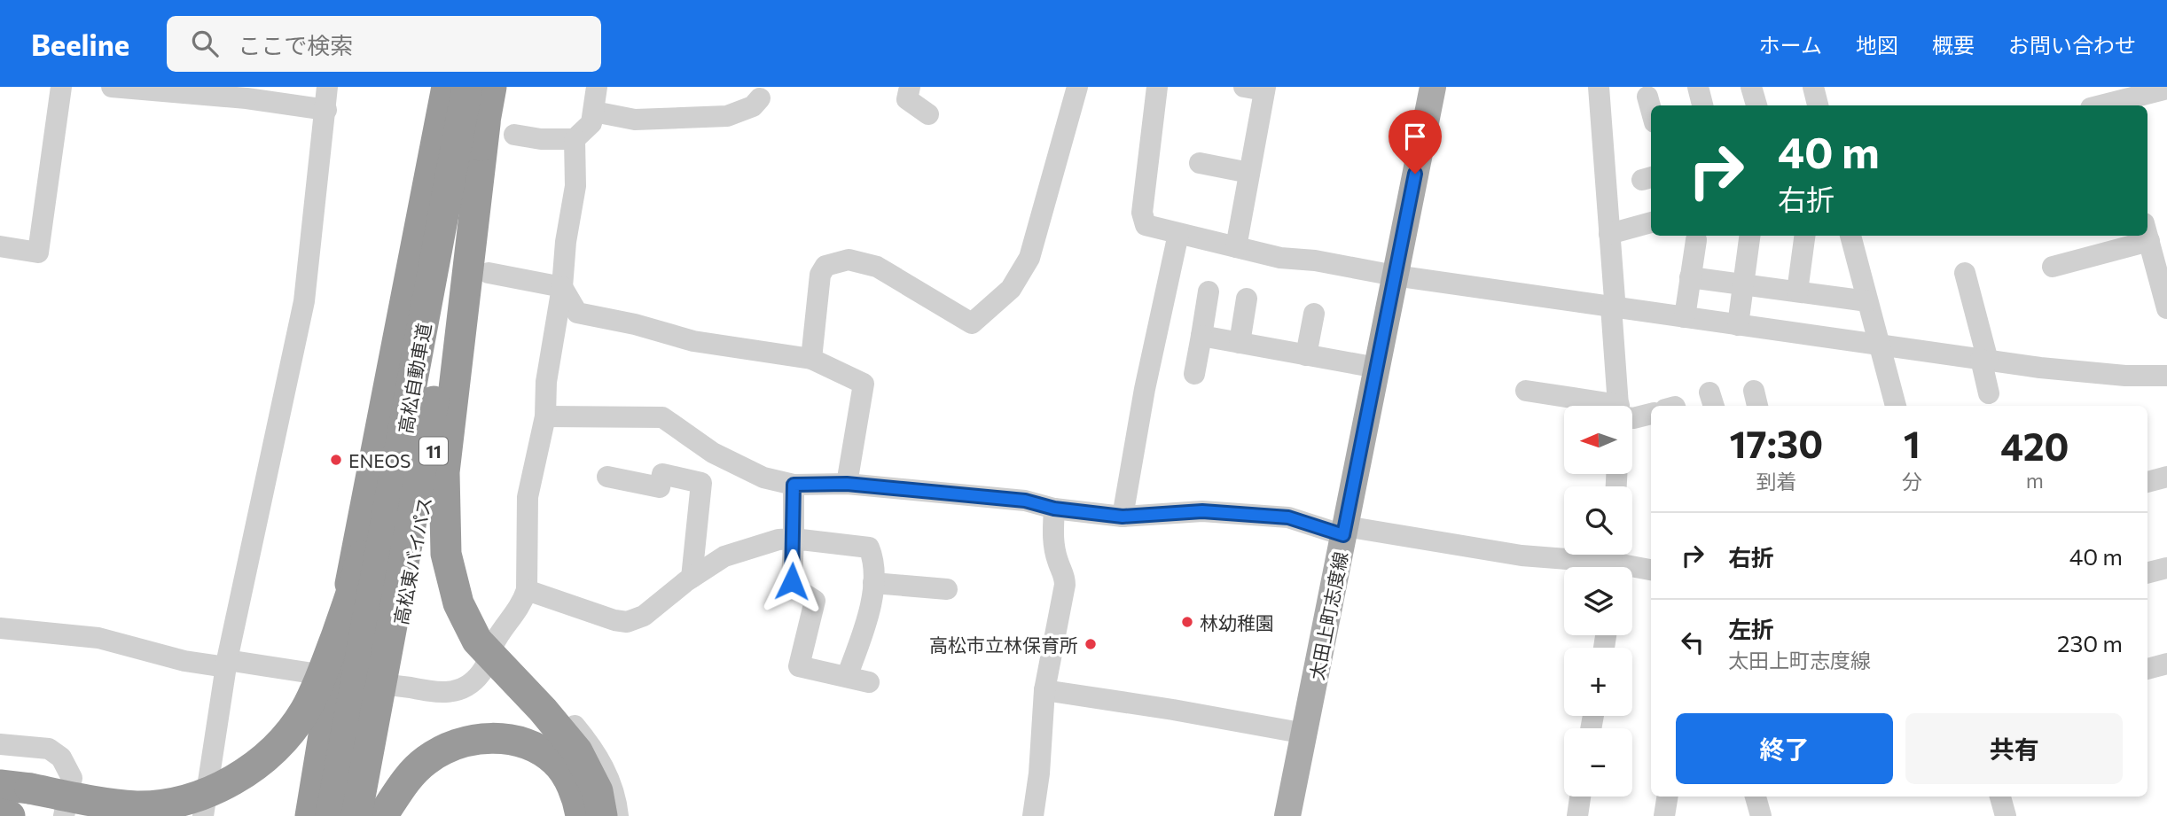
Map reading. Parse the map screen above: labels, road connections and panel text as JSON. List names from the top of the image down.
{
  "streets": {
    "highway": ["高松自動車道", "11", "高松東バイパス"],
    "main road": ["太田上町志度線"]
  },
  "places": ["ENEOS", "林幼稚園", "高松市立林保育所"],
  "north": "left",
  "page": {
    "header": "Beeline",
    "search": "ここで検索",
    "nav": [
      "ホーム",
      "地図",
      "概要",
      "お問い合わせ"
    ],
    "turn": ["40 m", "右折"],
    "map_buttons": ["+", "−"],
    "eta": [
      "17:30",
      "到着",
      "1",
      "分",
      "420",
      "m"
    ],
    "list": [
      {
        "name": "右折",
        "value": "40 m"
      },
      {
        "name": "左折",
        "note": "太田上町志度線",
        "value": "230 m"
      }
    ],
    "buttons": ["終了", "共有"]
  }
}
